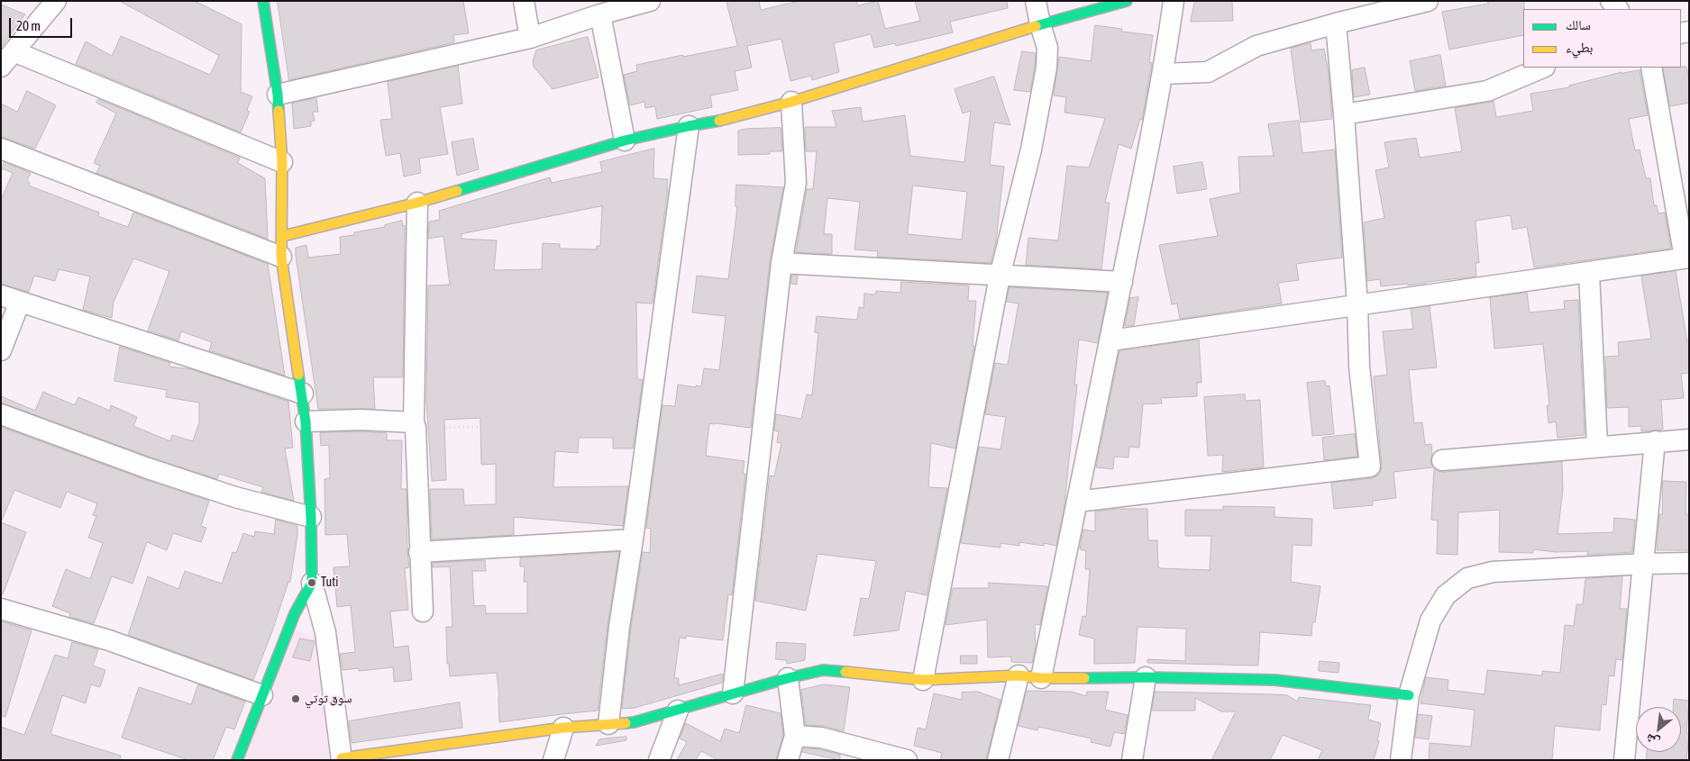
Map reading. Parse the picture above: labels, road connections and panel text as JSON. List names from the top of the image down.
{
  "places": ["Tuti", "سوق توتي"],
  "legend": ["سالك", "بطيء"],
  "scale_bar": "20 m",
  "north": "bottom left"
}
